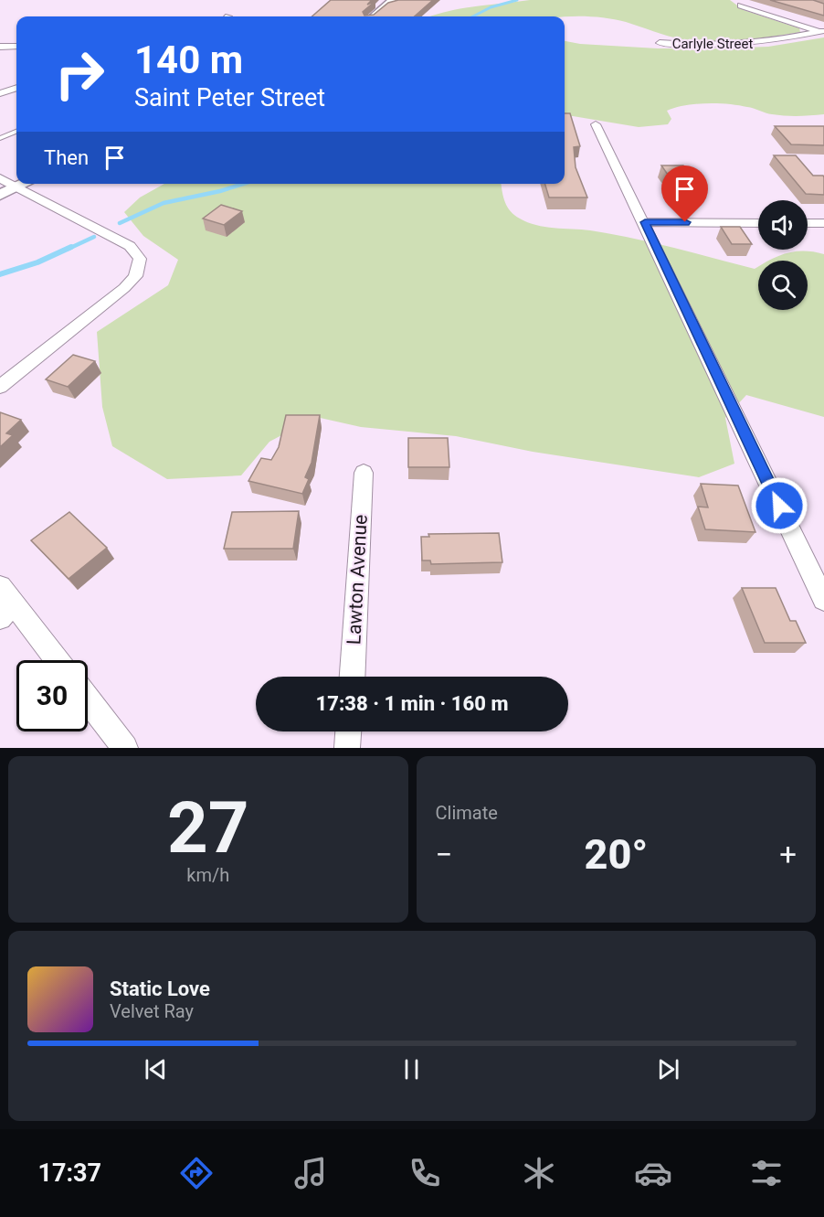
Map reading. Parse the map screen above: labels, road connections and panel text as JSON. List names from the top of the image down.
{
  "streets": {
    "street": ["Carlyle Street", "Lawton Avenue"]
  },
  "page": {
    "turn": ["140 m", "Saint Peter Street"],
    "then": "Then",
    "limit": "30",
    "trip": "17:38 · 1 min · 160 m",
    "tile": [
      ["27", "km/h"],
      "Climate"
    ],
    "heat": ["−", "20°", "+"],
    "song": ["Static Love", "Velvet Ray"],
    "tabs": "17:37"
  }
}
